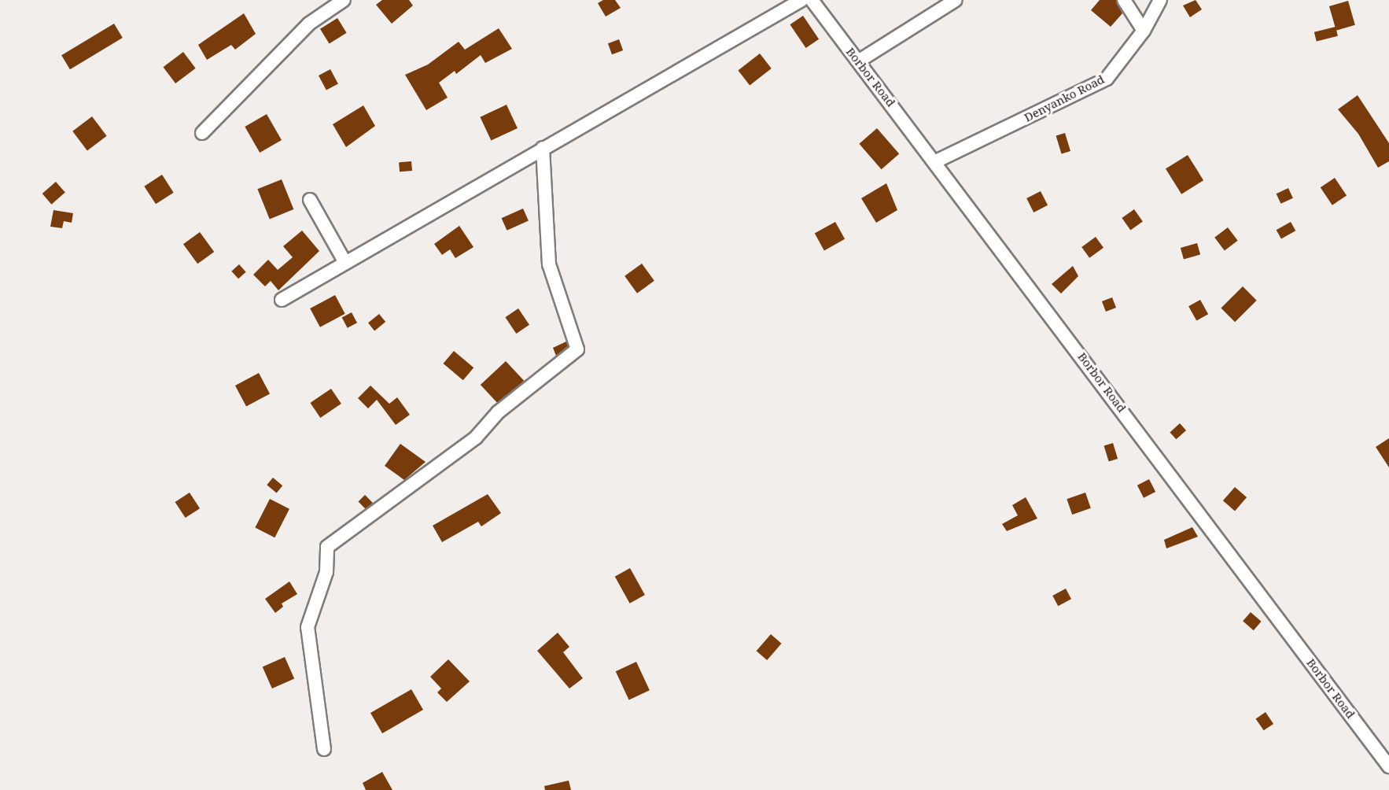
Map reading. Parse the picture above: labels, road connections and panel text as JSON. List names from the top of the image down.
{
  "streets": {
    "street": ["Borbor Road", "Denyanko Road"]
  },
  "crossings": [
    ["Borbor Road", "Denyanko Road"]
  ]
}
